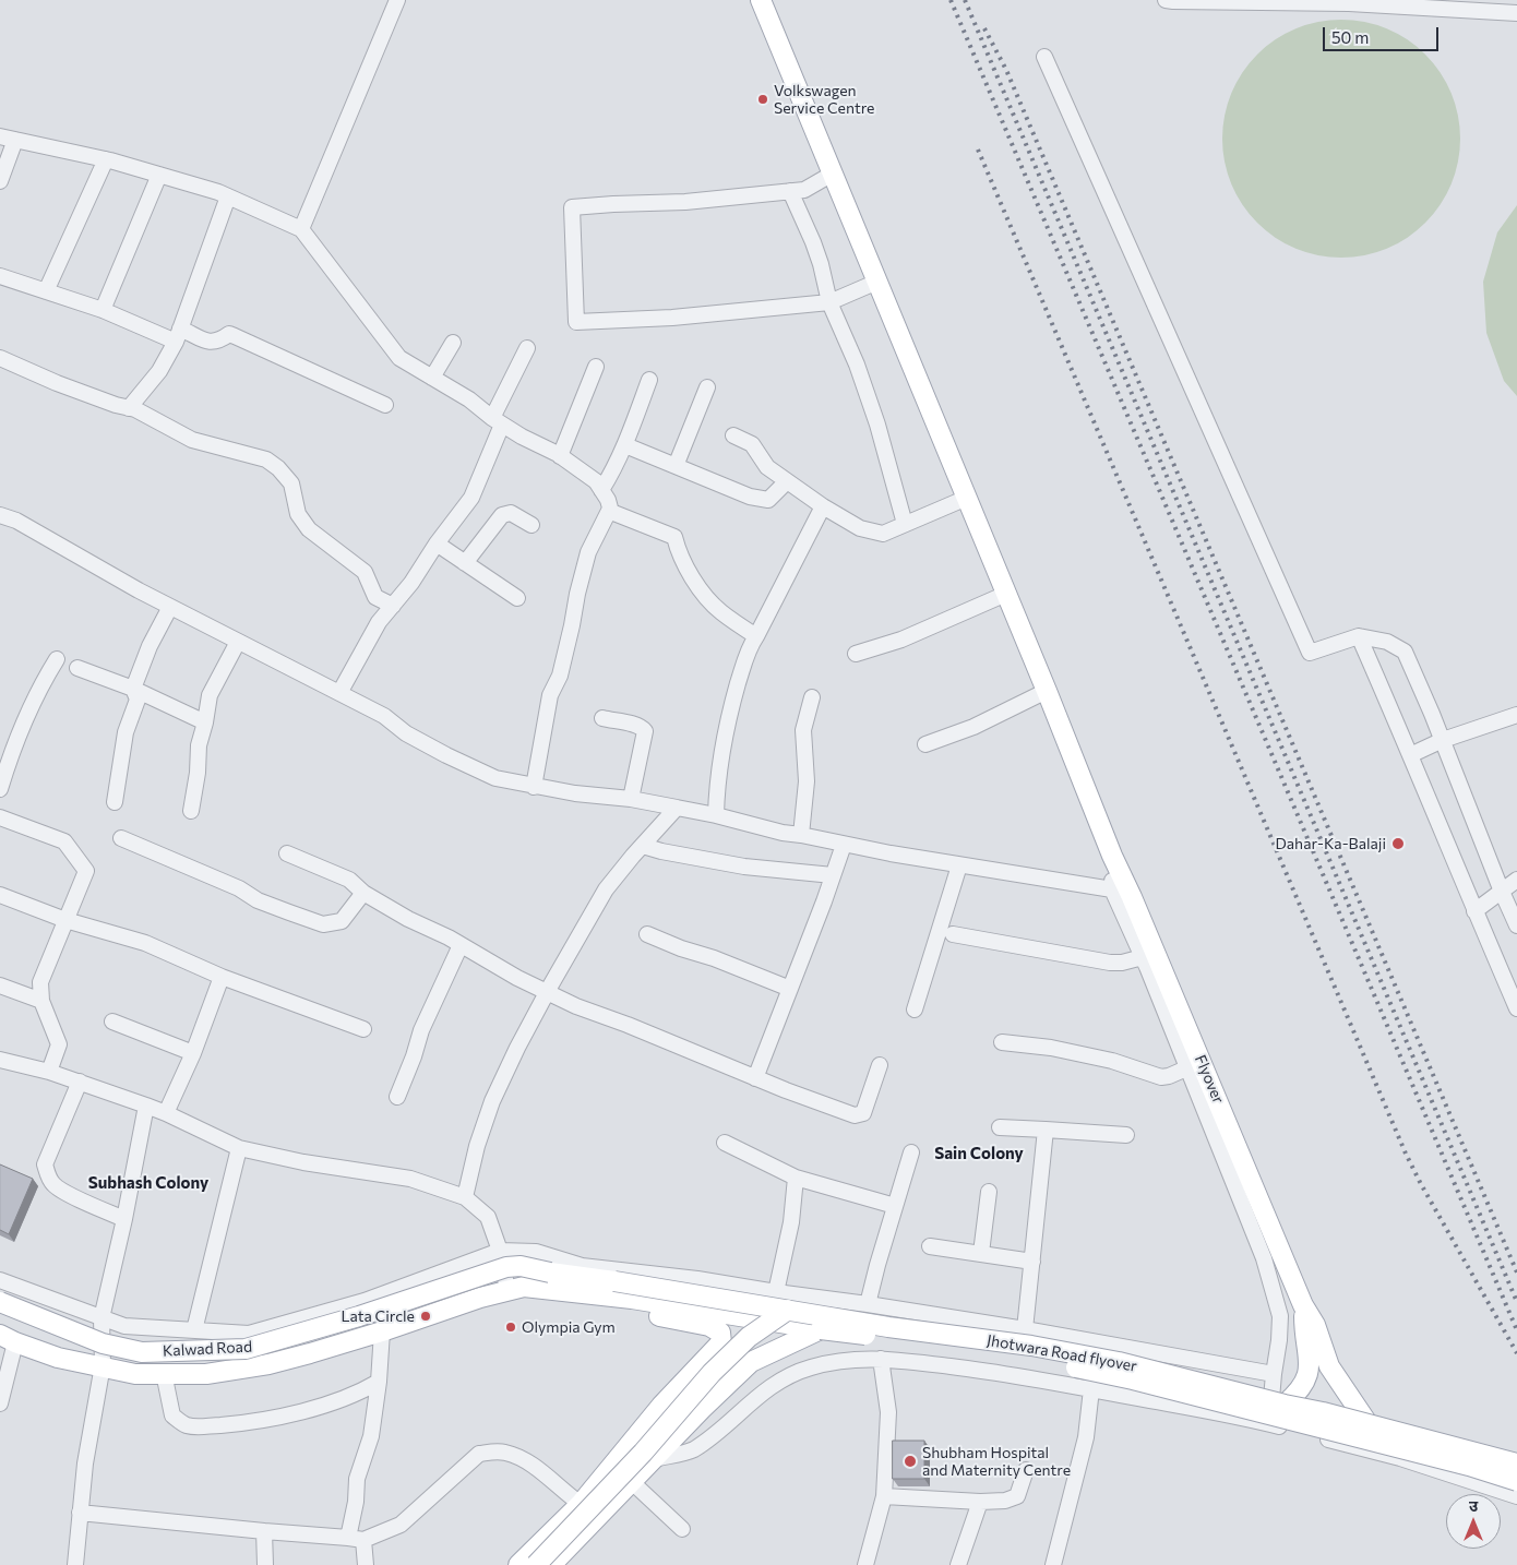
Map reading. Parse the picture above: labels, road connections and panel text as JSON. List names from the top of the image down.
{
  "streets": {
    "main road": ["Flyover", "Kalwad Road", "Jhotwara Road flyover"]
  },
  "crossings": [
    ["Flyover", "Jhotwara Road flyover"],
    ["Kalwad Road", "Jhotwara Road flyover"]
  ],
  "districts": ["Sain Colony", "Subhash Colony"],
  "places": [
    "Volkswagen Service Centre",
    "Dahar-Ka-Balaji",
    "Lata Circle",
    "Olympia Gym",
    "Shubham Hospital and Maternity Centre"
  ],
  "scale_bar": "50 m",
  "north": "top"
}
